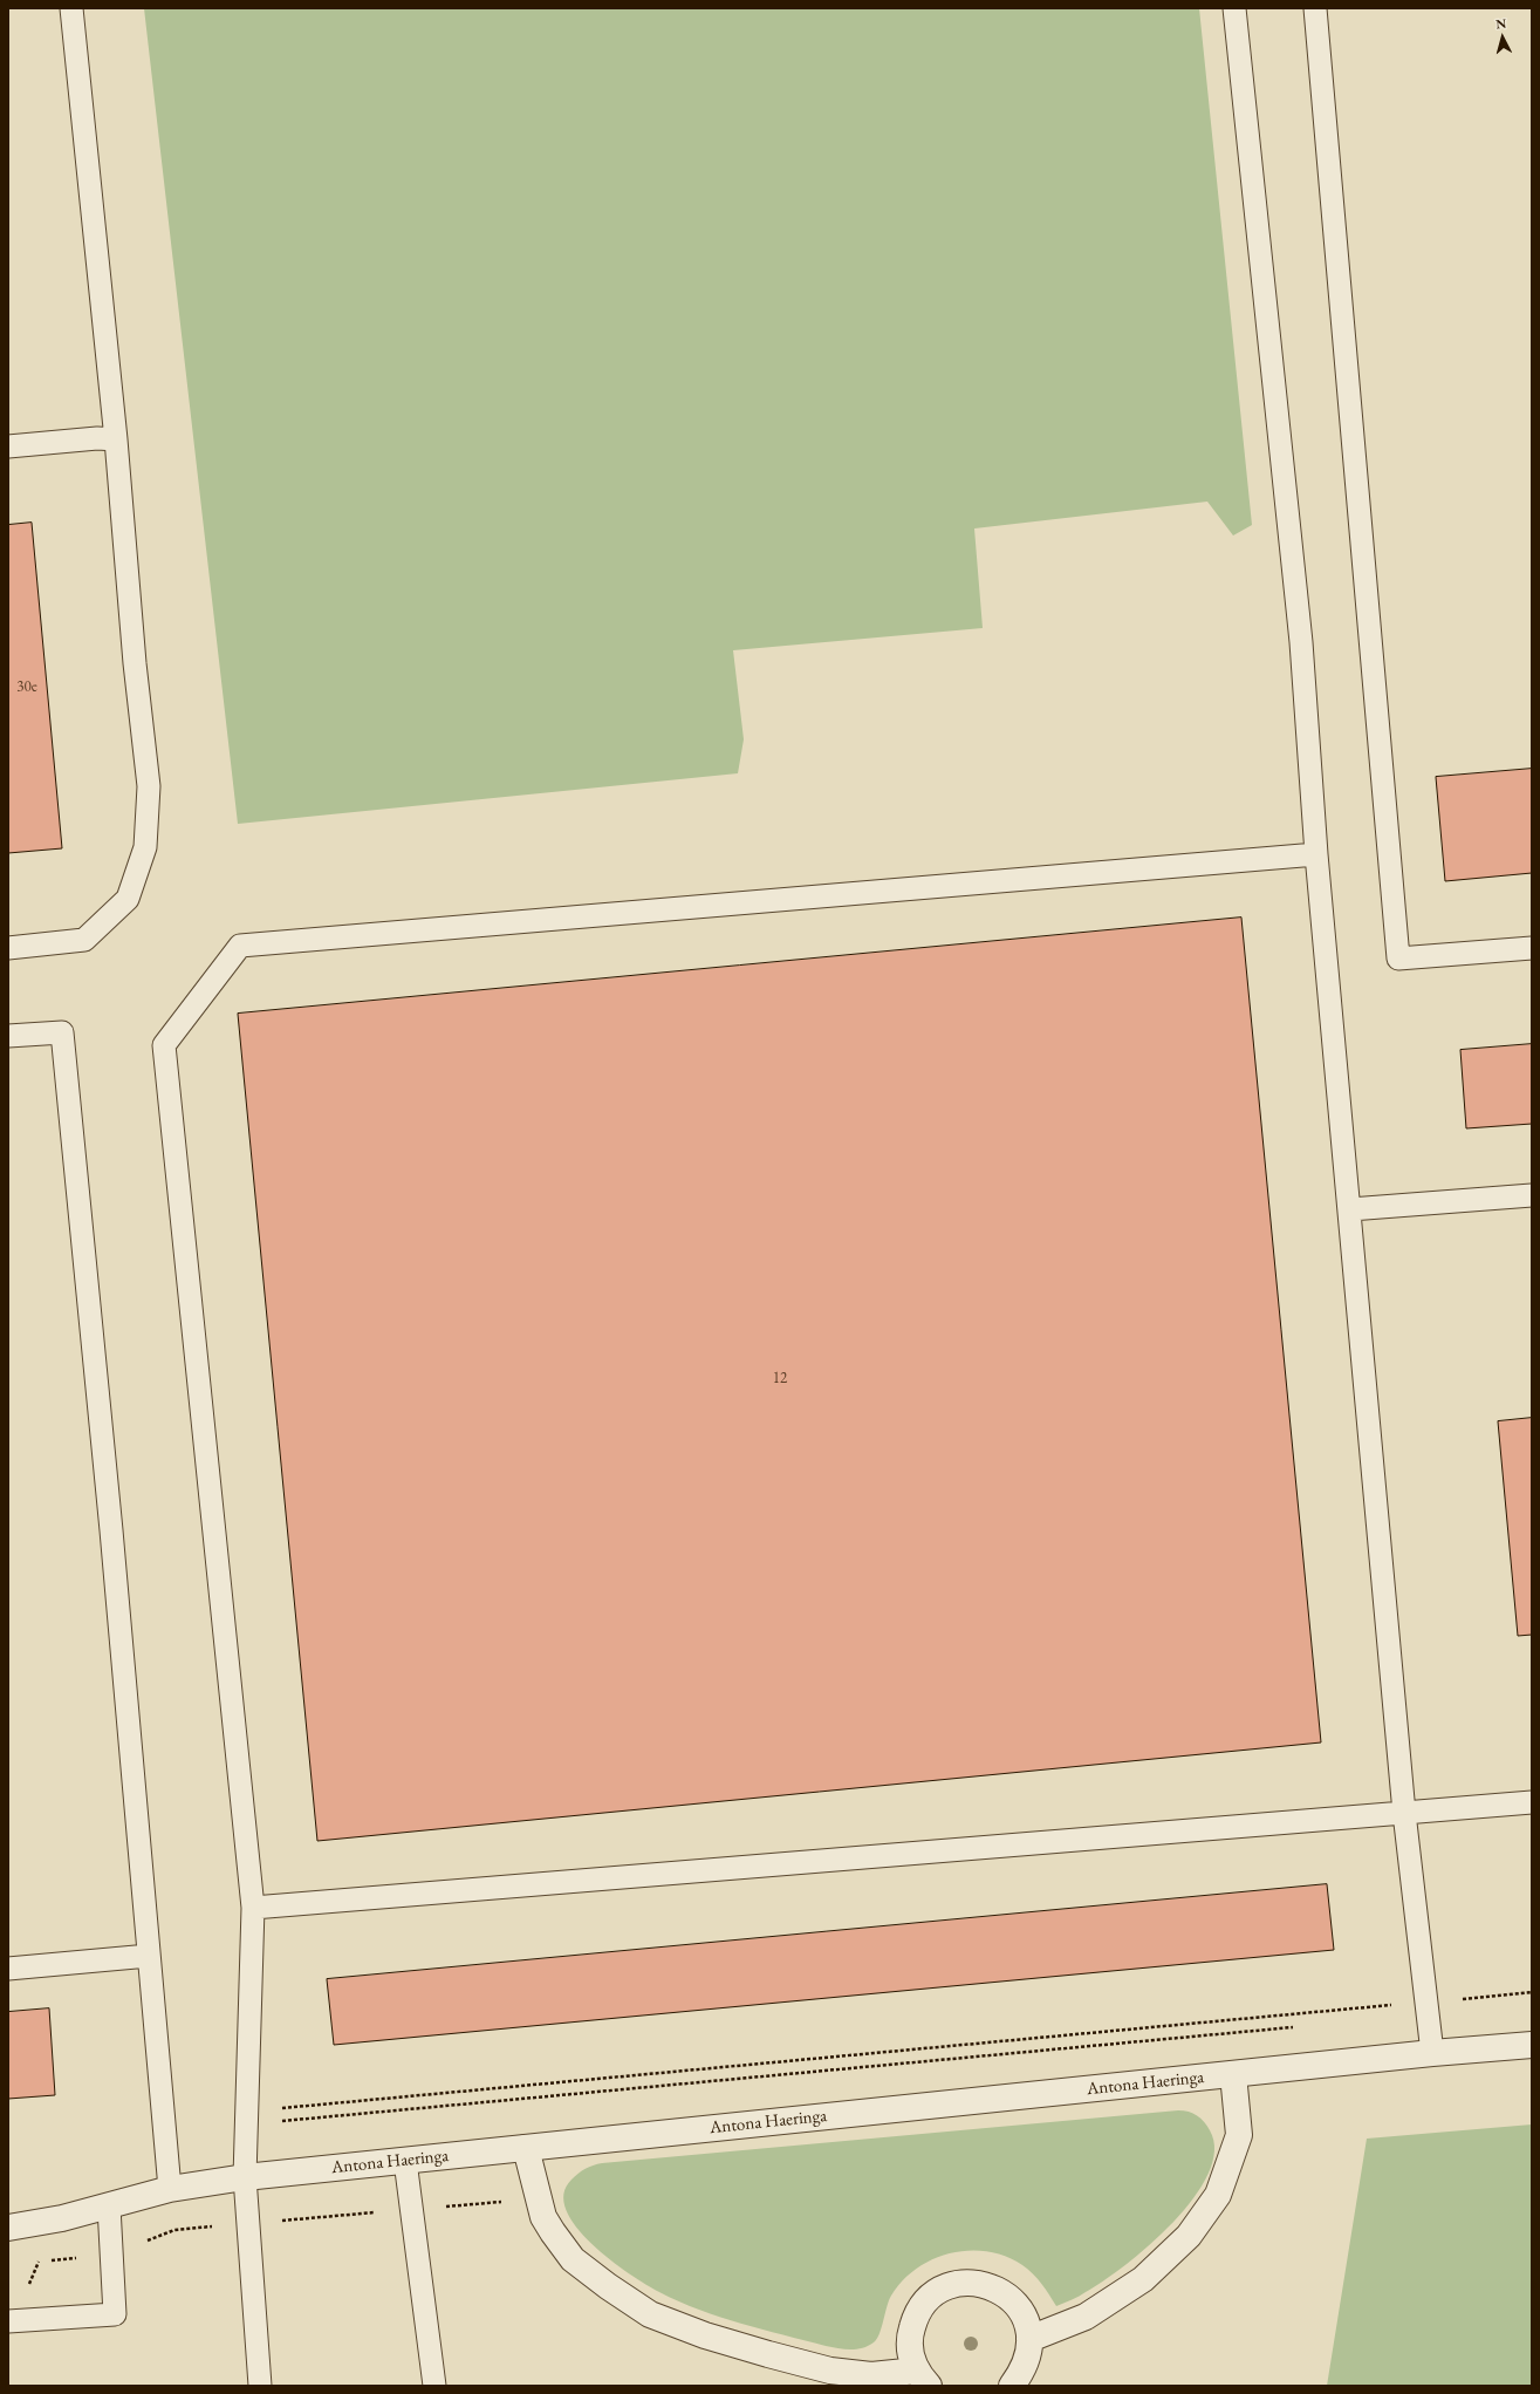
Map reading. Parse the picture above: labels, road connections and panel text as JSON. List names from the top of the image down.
{
  "streets": {
    "street": ["Antona Haeringa"]
  },
  "house_numbers": ["30e", "12"],
  "north": "top"
}
